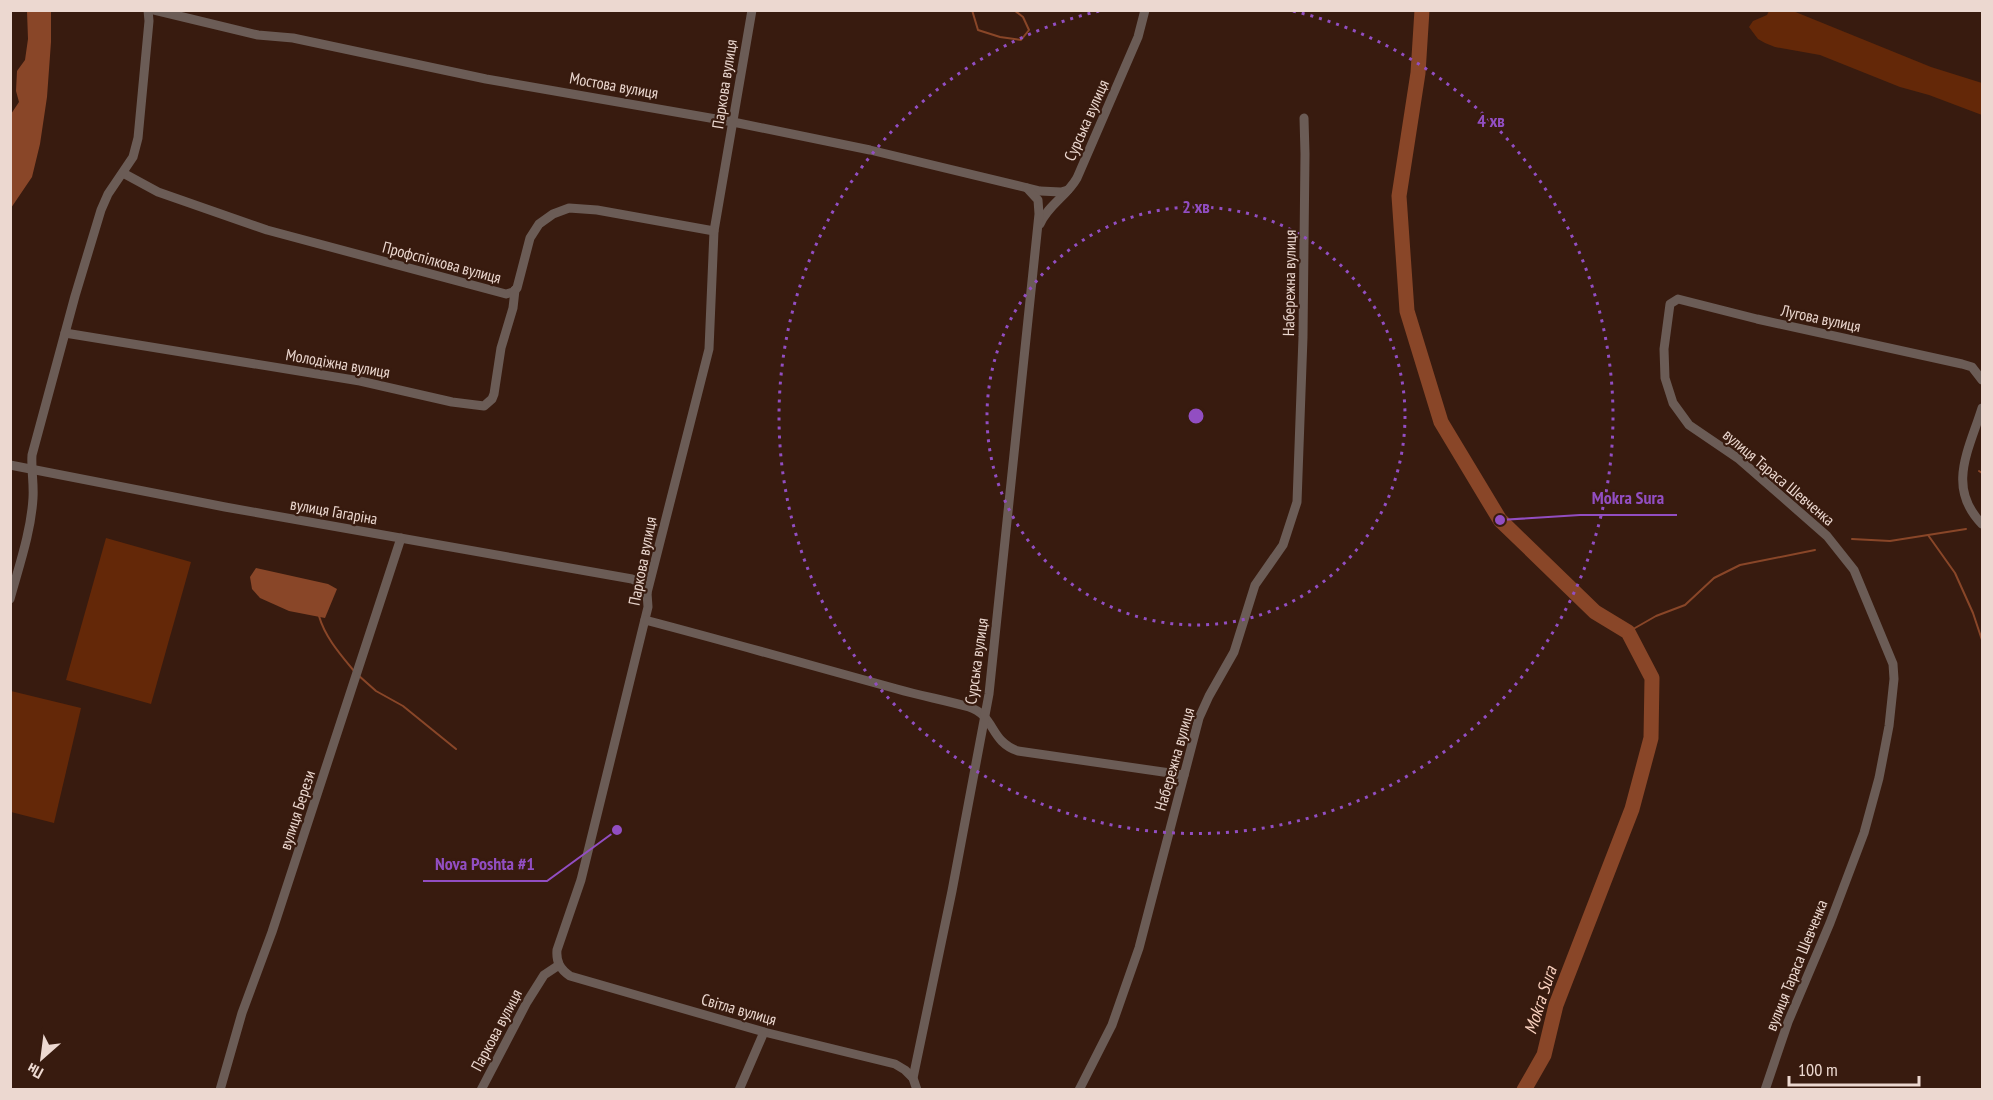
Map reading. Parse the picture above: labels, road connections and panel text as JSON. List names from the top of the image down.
{
  "streets": {
    "street": [
      "Паркова вулиця",
      "Мостова вулиця",
      "Сурська вулиця",
      "Профспілкова вулиця",
      "Набережна вулиця",
      "Лугова вулиця",
      "Молодіжна вулиця",
      "вулиця Тараса Шевченка",
      "вулиця Гагаріна",
      "вулиця Берези",
      "Світла вулиця"
    ]
  },
  "crossings": [
    ["Паркова вулиця", "Мостова вулиця"],
    ["Паркова вулиця", "Профспілкова вулиця"],
    ["Паркова вулиця", "вулиця Гагаріна"],
    ["Паркова вулиця", "Світла вулиця"],
    ["Мостова вулиця", "Сурська вулиця"],
    ["Сурська вулиця", "Світла вулиця"],
    ["Профспілкова вулиця", "Молодіжна вулиця"],
    ["Лугова вулиця", "вулиця Тараса Шевченка"],
    ["вулиця Гагаріна", "вулиця Берези"]
  ],
  "water": ["Mokra Sura"],
  "places": ["Mokra Sura", "Nova Poshta #1"],
  "scale_bar": "100 m",
  "north": "bottom left",
  "rings": ["4 хв", "2 хв"]
}
